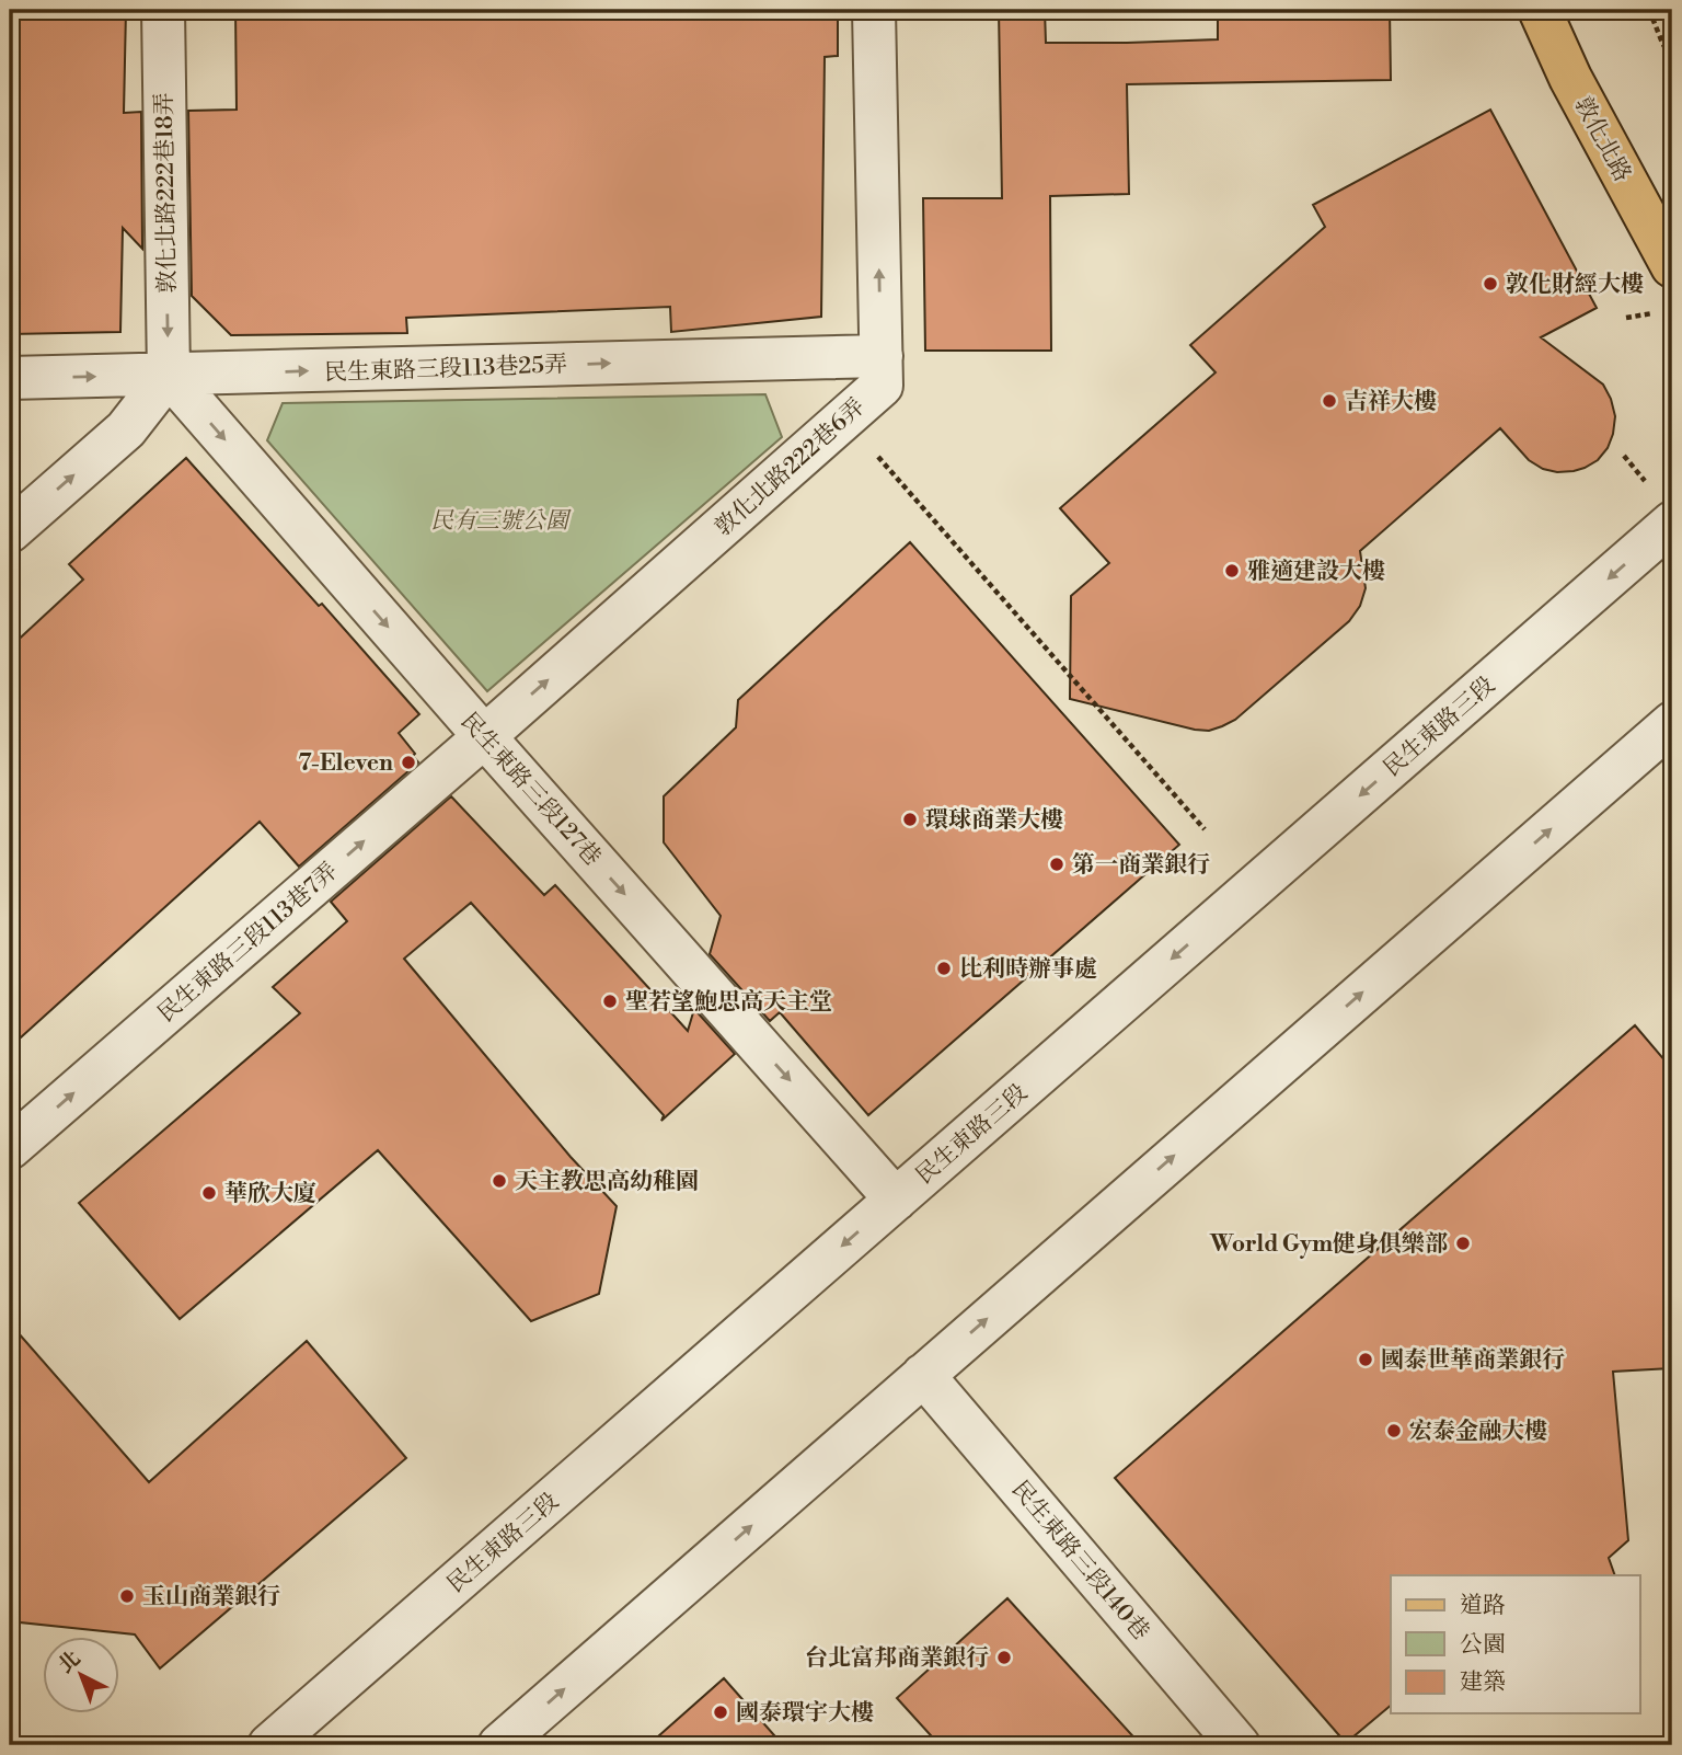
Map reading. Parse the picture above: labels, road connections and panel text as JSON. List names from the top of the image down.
{
  "streets": {
    "main road": ["敦化北路"],
    "street": [
      "敦化北路222巷18弄",
      "民生東路三段113巷25弄",
      "敦化北路222巷6弄",
      "民生東路三段",
      "民生東路三段127巷",
      "民生東路三段113巷7弄",
      "民生東路三段140巷"
    ]
  },
  "crossings": [
    ["敦化北路222巷18弄", "民生東路三段113巷25弄"],
    ["敦化北路222巷18弄", "民生東路三段127巷"],
    ["民生東路三段113巷25弄", "敦化北路222巷6弄"],
    ["民生東路三段113巷25弄", "民生東路三段127巷"],
    ["敦化北路222巷6弄", "民生東路三段127巷"],
    ["敦化北路222巷6弄", "民生東路三段113巷7弄"],
    ["民生東路三段", "民生東路三段127巷"],
    ["民生東路三段127巷", "民生東路三段113巷7弄"]
  ],
  "one_way": [
    "敦化北路222巷18弄",
    "民生東路三段113巷25弄",
    "敦化北路222巷6弄",
    "民生東路三段127巷",
    "民生東路三段113巷7弄"
  ],
  "parks": ["民有三號公園"],
  "places": [
    "敦化財經大樓",
    "吉祥大樓",
    "雅適建設大樓",
    "7-Eleven",
    "環球商業大樓",
    "第一商業銀行",
    "比利時辦事處",
    "聖若望鮑思高天主堂",
    "天主教思高幼稚園",
    "華欣大廈",
    "World Gym健身俱樂部",
    "國泰世華商業銀行",
    "宏泰金融大樓",
    "玉山商業銀行",
    "台北富邦商業銀行",
    "國泰環宇大樓"
  ],
  "legend": ["道路", "公園", "建築"],
  "north": "top left"
}
